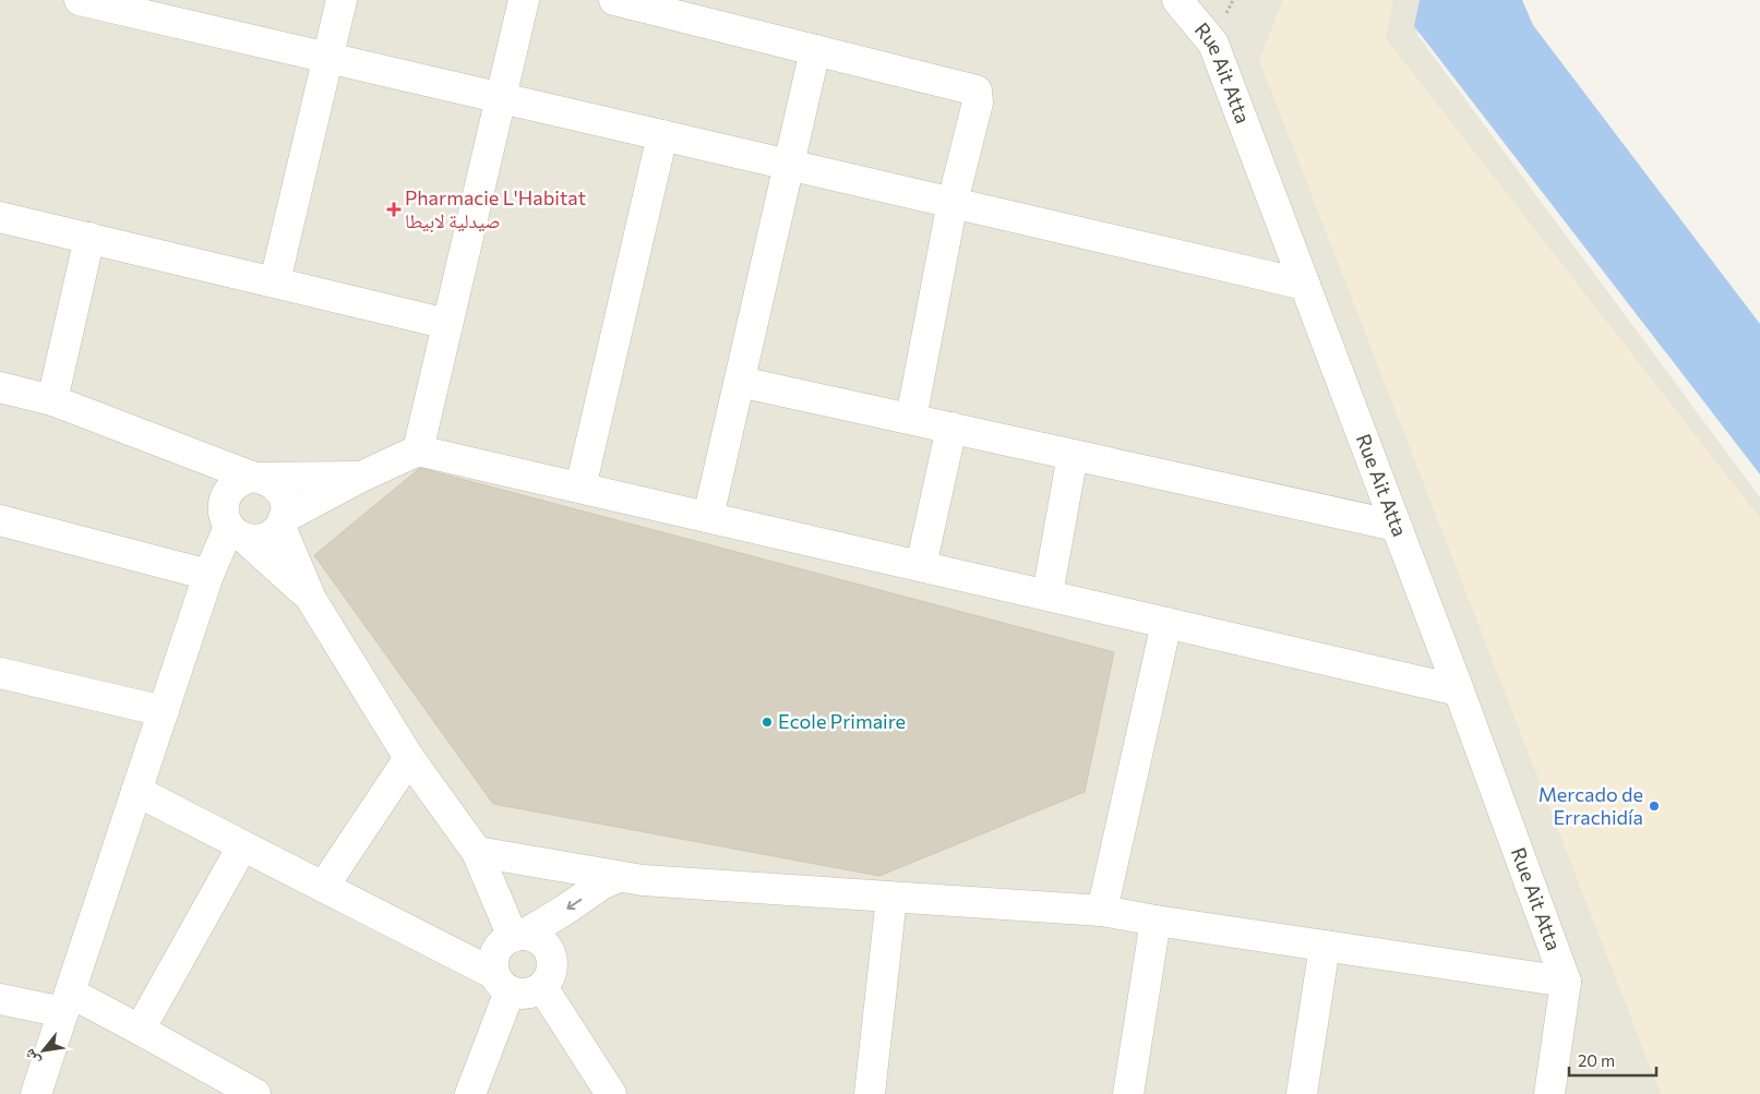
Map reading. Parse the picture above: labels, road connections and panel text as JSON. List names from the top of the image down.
{
  "streets": {
    "street": ["Rue Ait Atta"]
  },
  "places": {
    "health": ["Pharmacie L'Habitat صيدلية لابيطا"],
    "other": ["Ecole Primaire", "Mercado de Errachidía"]
  },
  "scale_bar": "20 m",
  "north": "bottom left"
}
